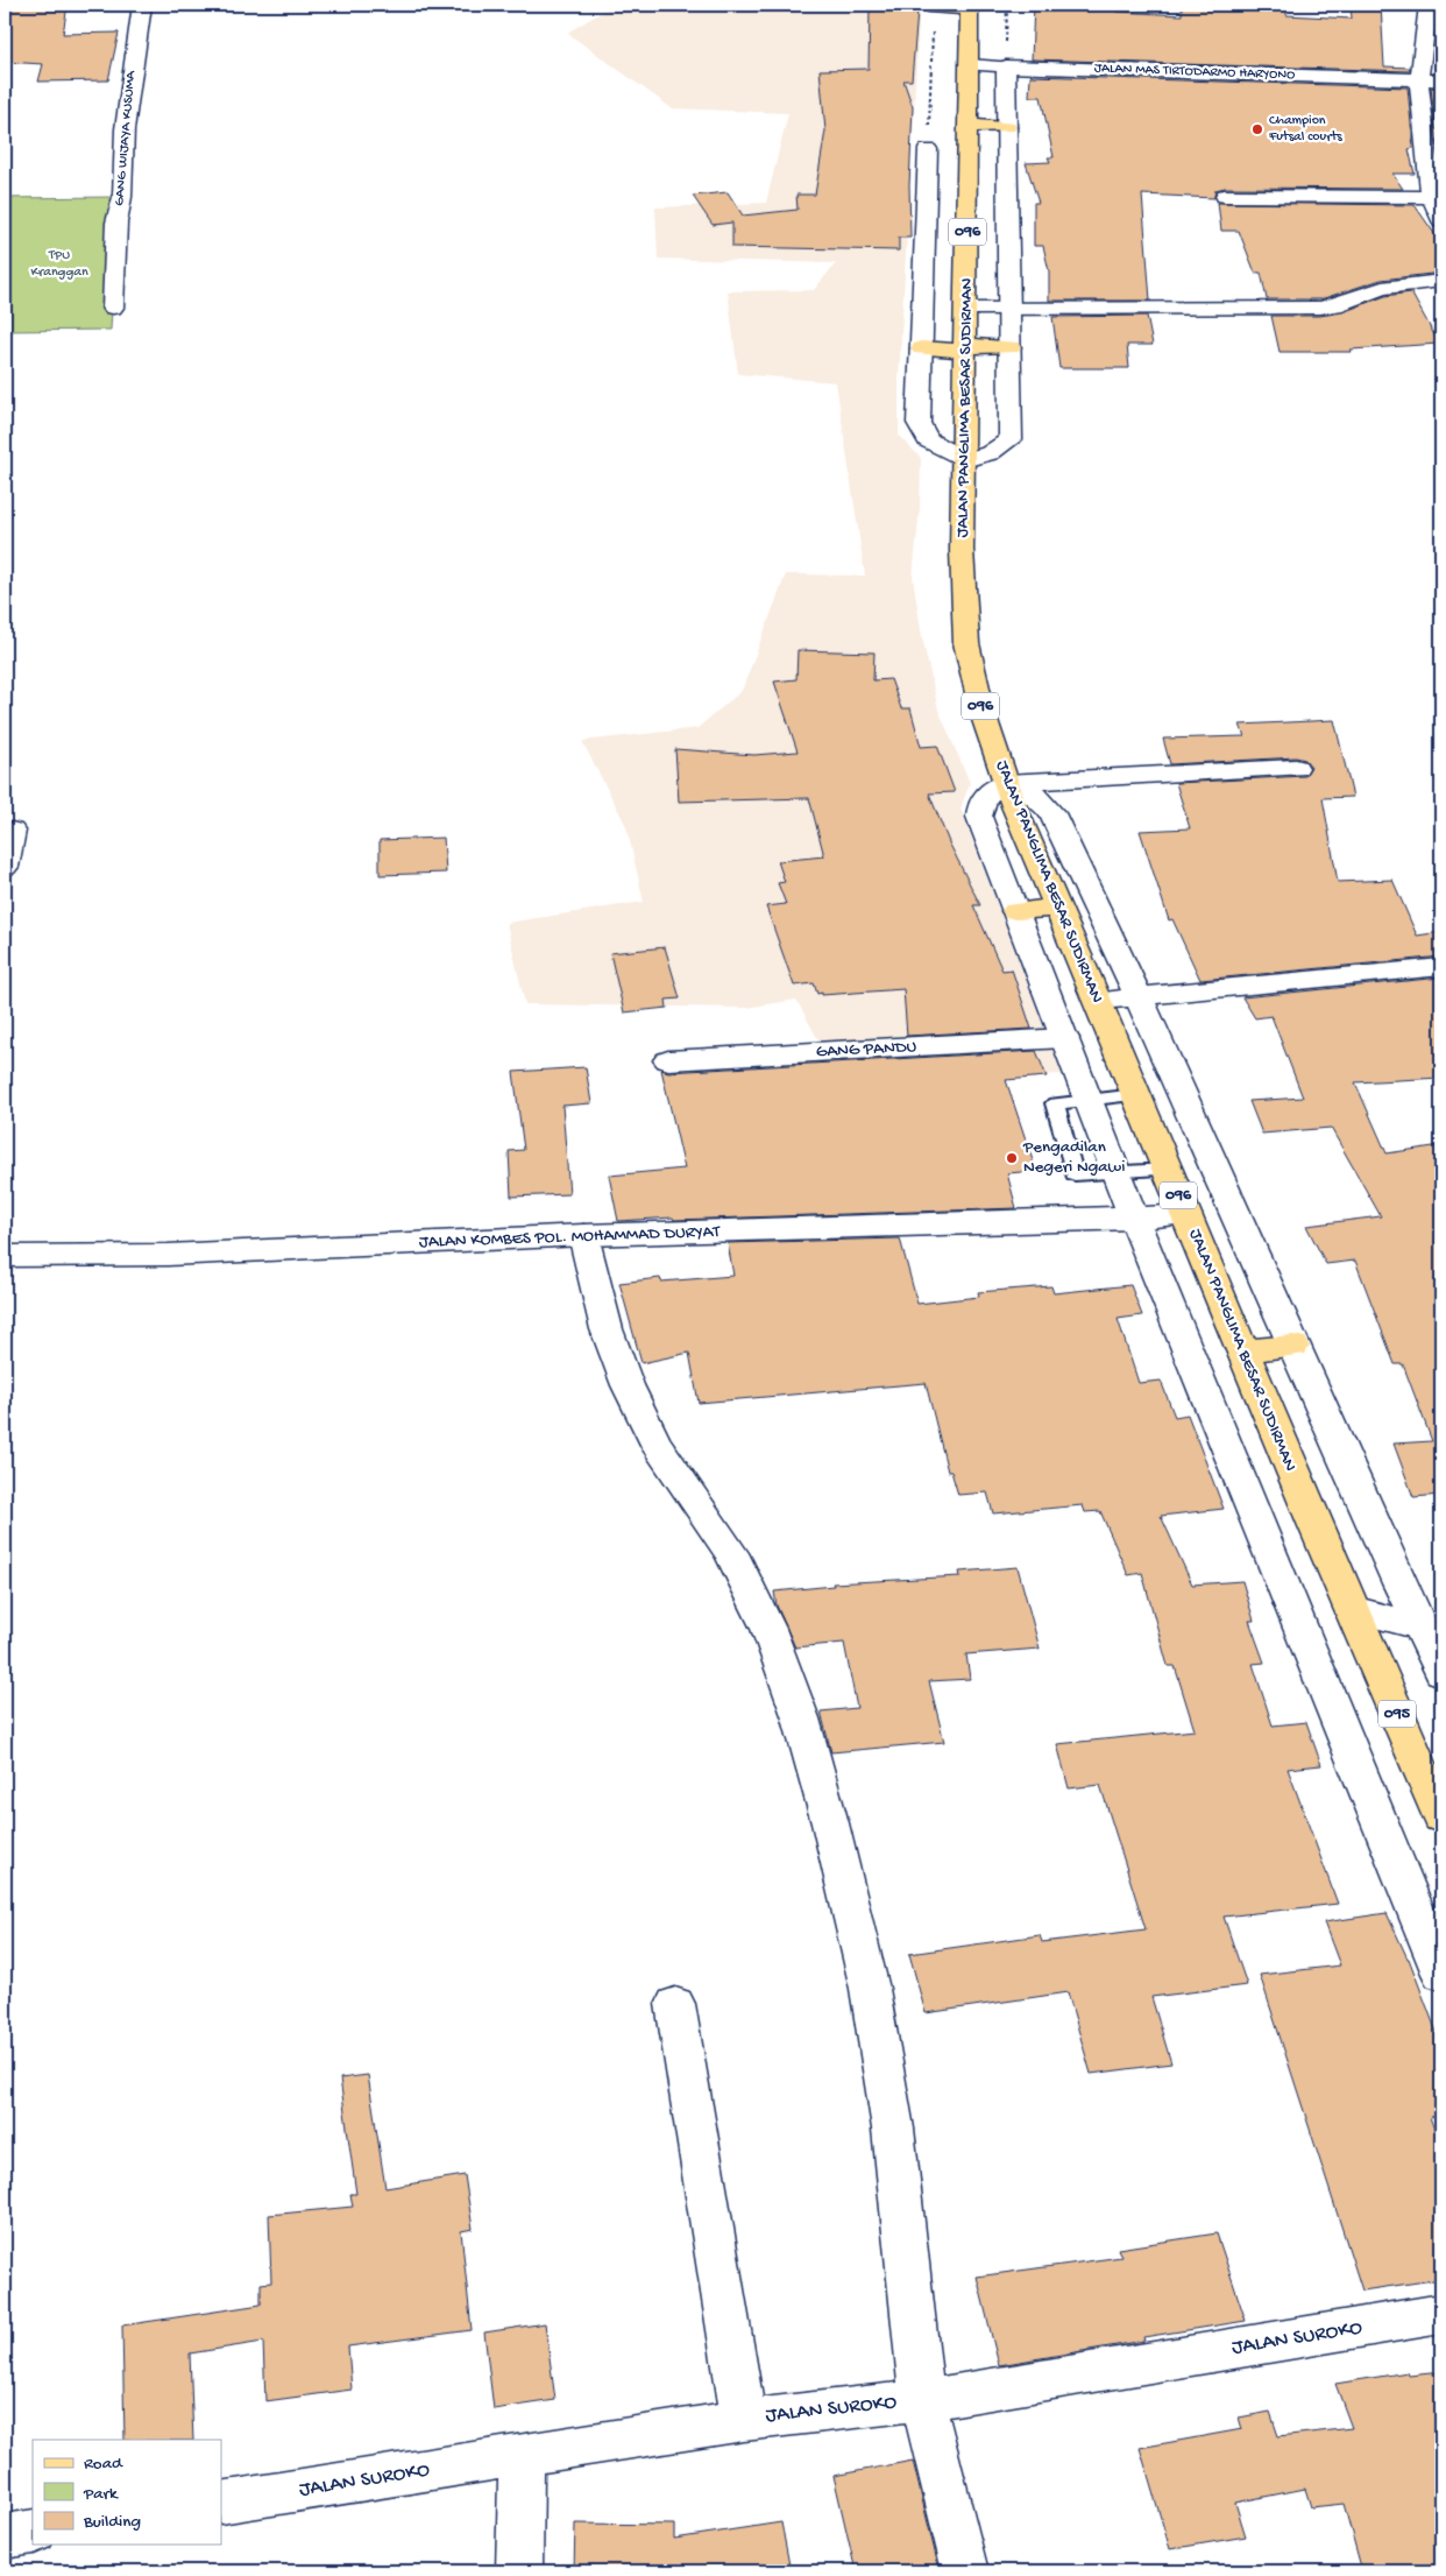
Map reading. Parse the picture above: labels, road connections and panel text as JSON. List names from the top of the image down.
{
  "streets": {
    "main road": ["096", "JALAN PANGLIMA BESAR SUDIRMAN", "095"],
    "street": [
      "JALAN MAS TIRTODARMO HARYONO",
      "GANG WIJAYA KUSUMA",
      "GANG PANDU",
      "JALAN KOMBES POL. MOHAMMAD DURYAT",
      "JALAN SUROKO"
    ]
  },
  "crossings": [
    ["JALAN MAS TIRTODARMO HARYONO", "JALAN PANGLIMA BESAR SUDIRMAN"],
    ["JALAN PANGLIMA BESAR SUDIRMAN", "JALAN KOMBES POL. MOHAMMAD DURYAT"],
    ["JALAN PANGLIMA BESAR SUDIRMAN", "095"]
  ],
  "parks": ["TPU Kranggan"],
  "places": ["Champion Futsal courts", "Pengadilan Negeri Ngawi"],
  "legend": ["Road", "Park", "Building"]
}
